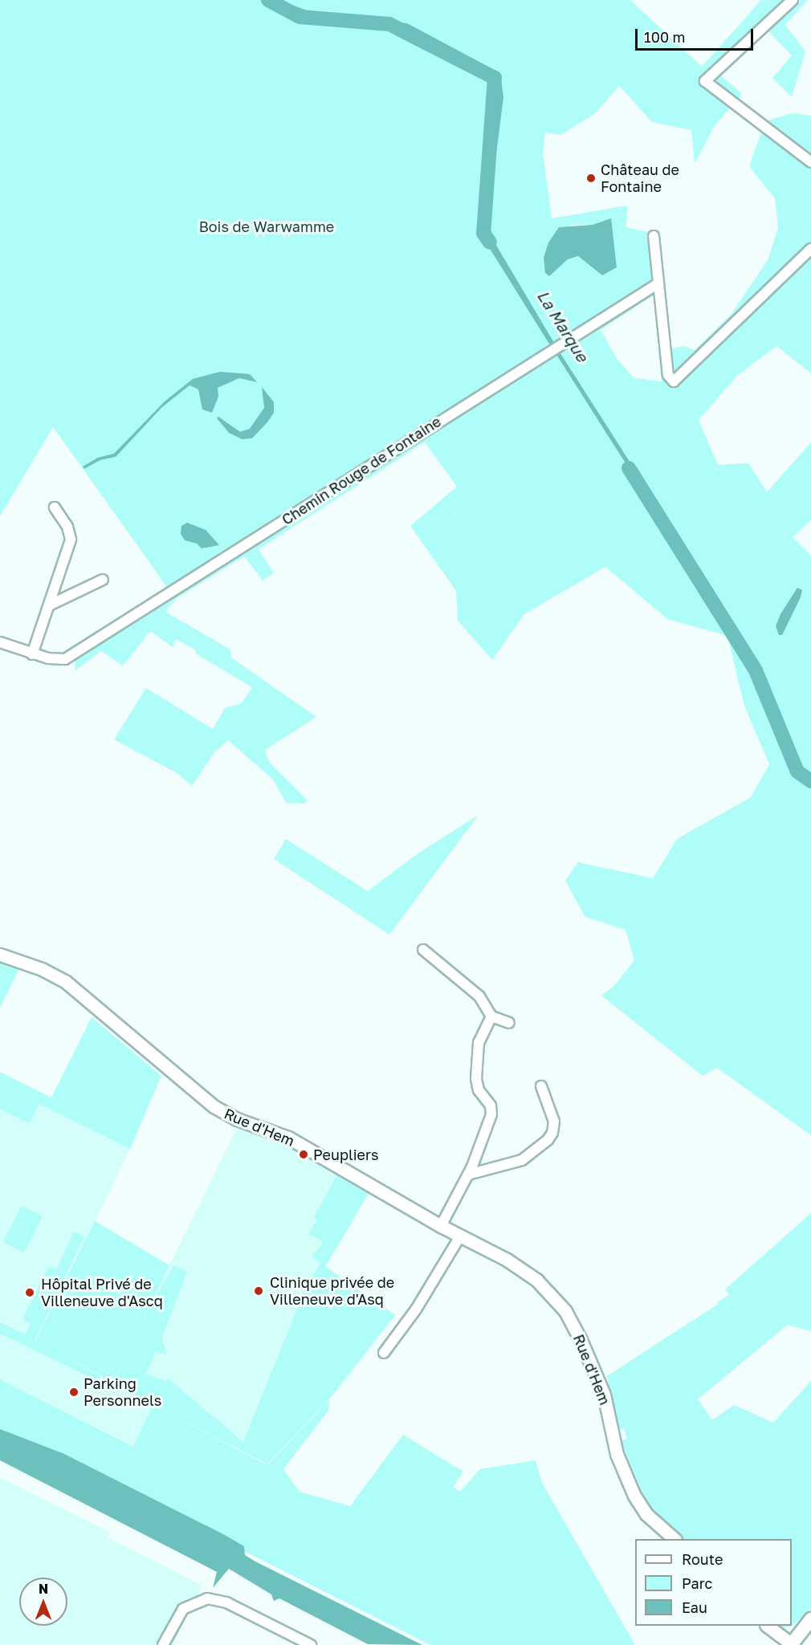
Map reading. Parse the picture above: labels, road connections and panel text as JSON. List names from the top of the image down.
{
  "streets": {
    "street": ["Chemin Rouge de Fontaine", "Rue d'Hem"]
  },
  "water": ["La Marque"],
  "parks": ["Bois de Warwamme"],
  "places": [
    "Château de Fontaine",
    "Peupliers",
    "Clinique privée de Villeneuve d'Asq",
    "Hôpital Privé de Villeneuve d'Ascq",
    "Parking Personnels"
  ],
  "legend": ["Route", "Parc", "Eau"],
  "scale_bar": "100 m",
  "north": "top"
}
